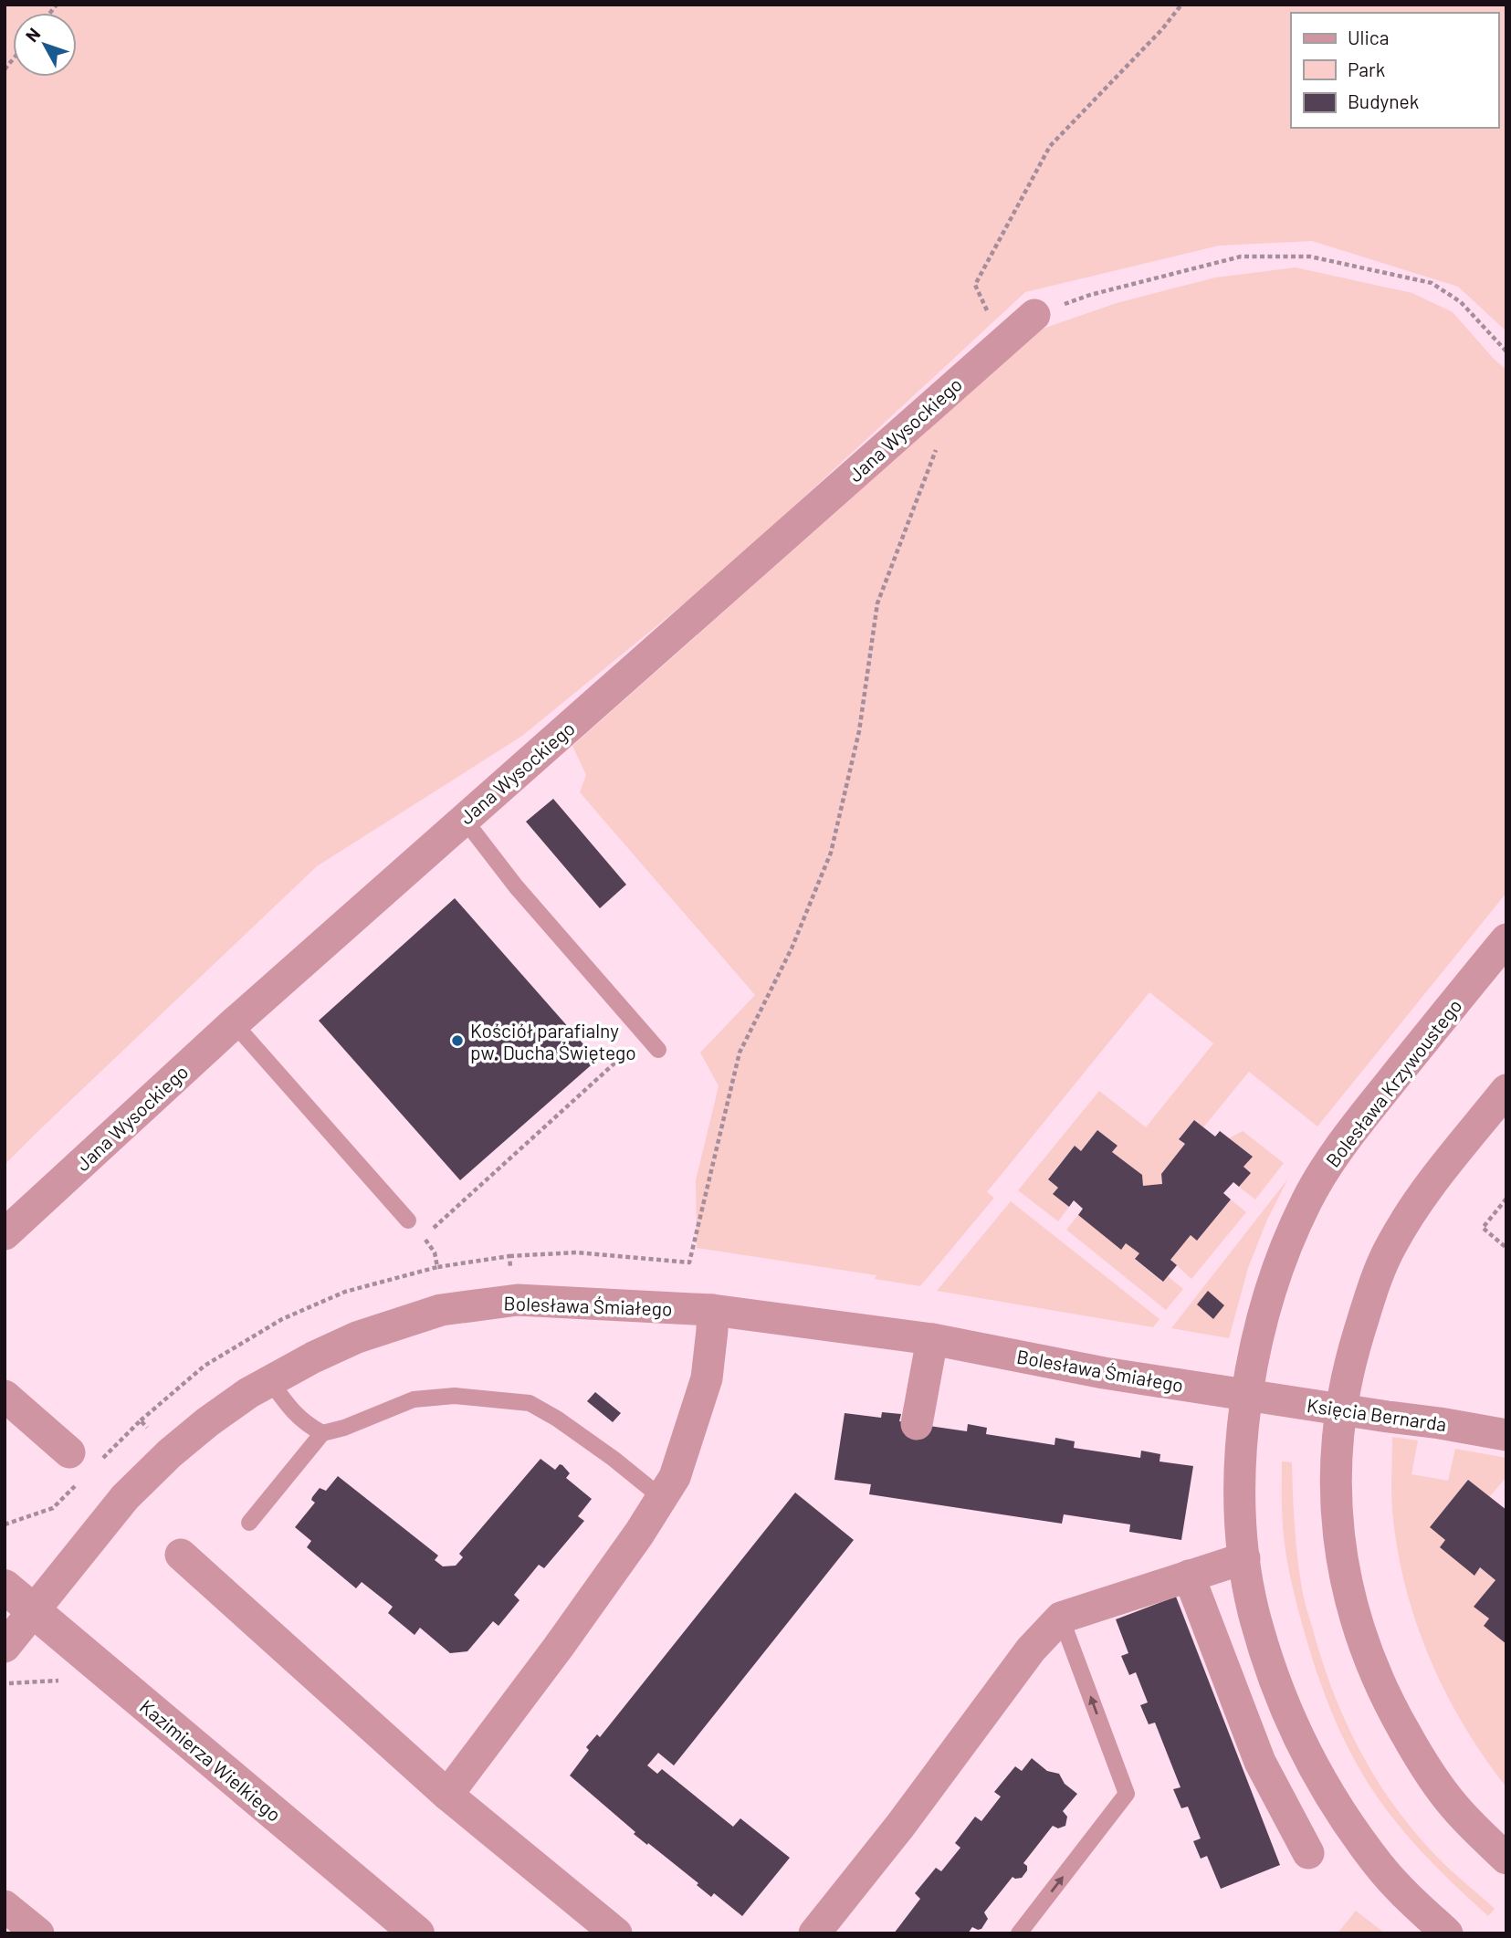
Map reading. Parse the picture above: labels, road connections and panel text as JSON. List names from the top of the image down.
{
  "streets": {
    "street": [
      "Jana Wysockiego",
      "Bolesława Krzywoustego",
      "Bolesława Śmiałego",
      "Księcia Bernarda",
      "Kazimierza Wielkiego"
    ]
  },
  "crossings": [
    ["Bolesława Krzywoustego", "Bolesława Śmiałego"],
    ["Bolesława Krzywoustego", "Księcia Bernarda"],
    ["Bolesława Śmiałego", "Księcia Bernarda"],
    ["Bolesława Śmiałego", "Kazimierza Wielkiego"]
  ],
  "places": ["Kościół parafialny pw. Ducha Świętego"],
  "legend": ["Ulica", "Park", "Budynek"],
  "north": "top left"
}
